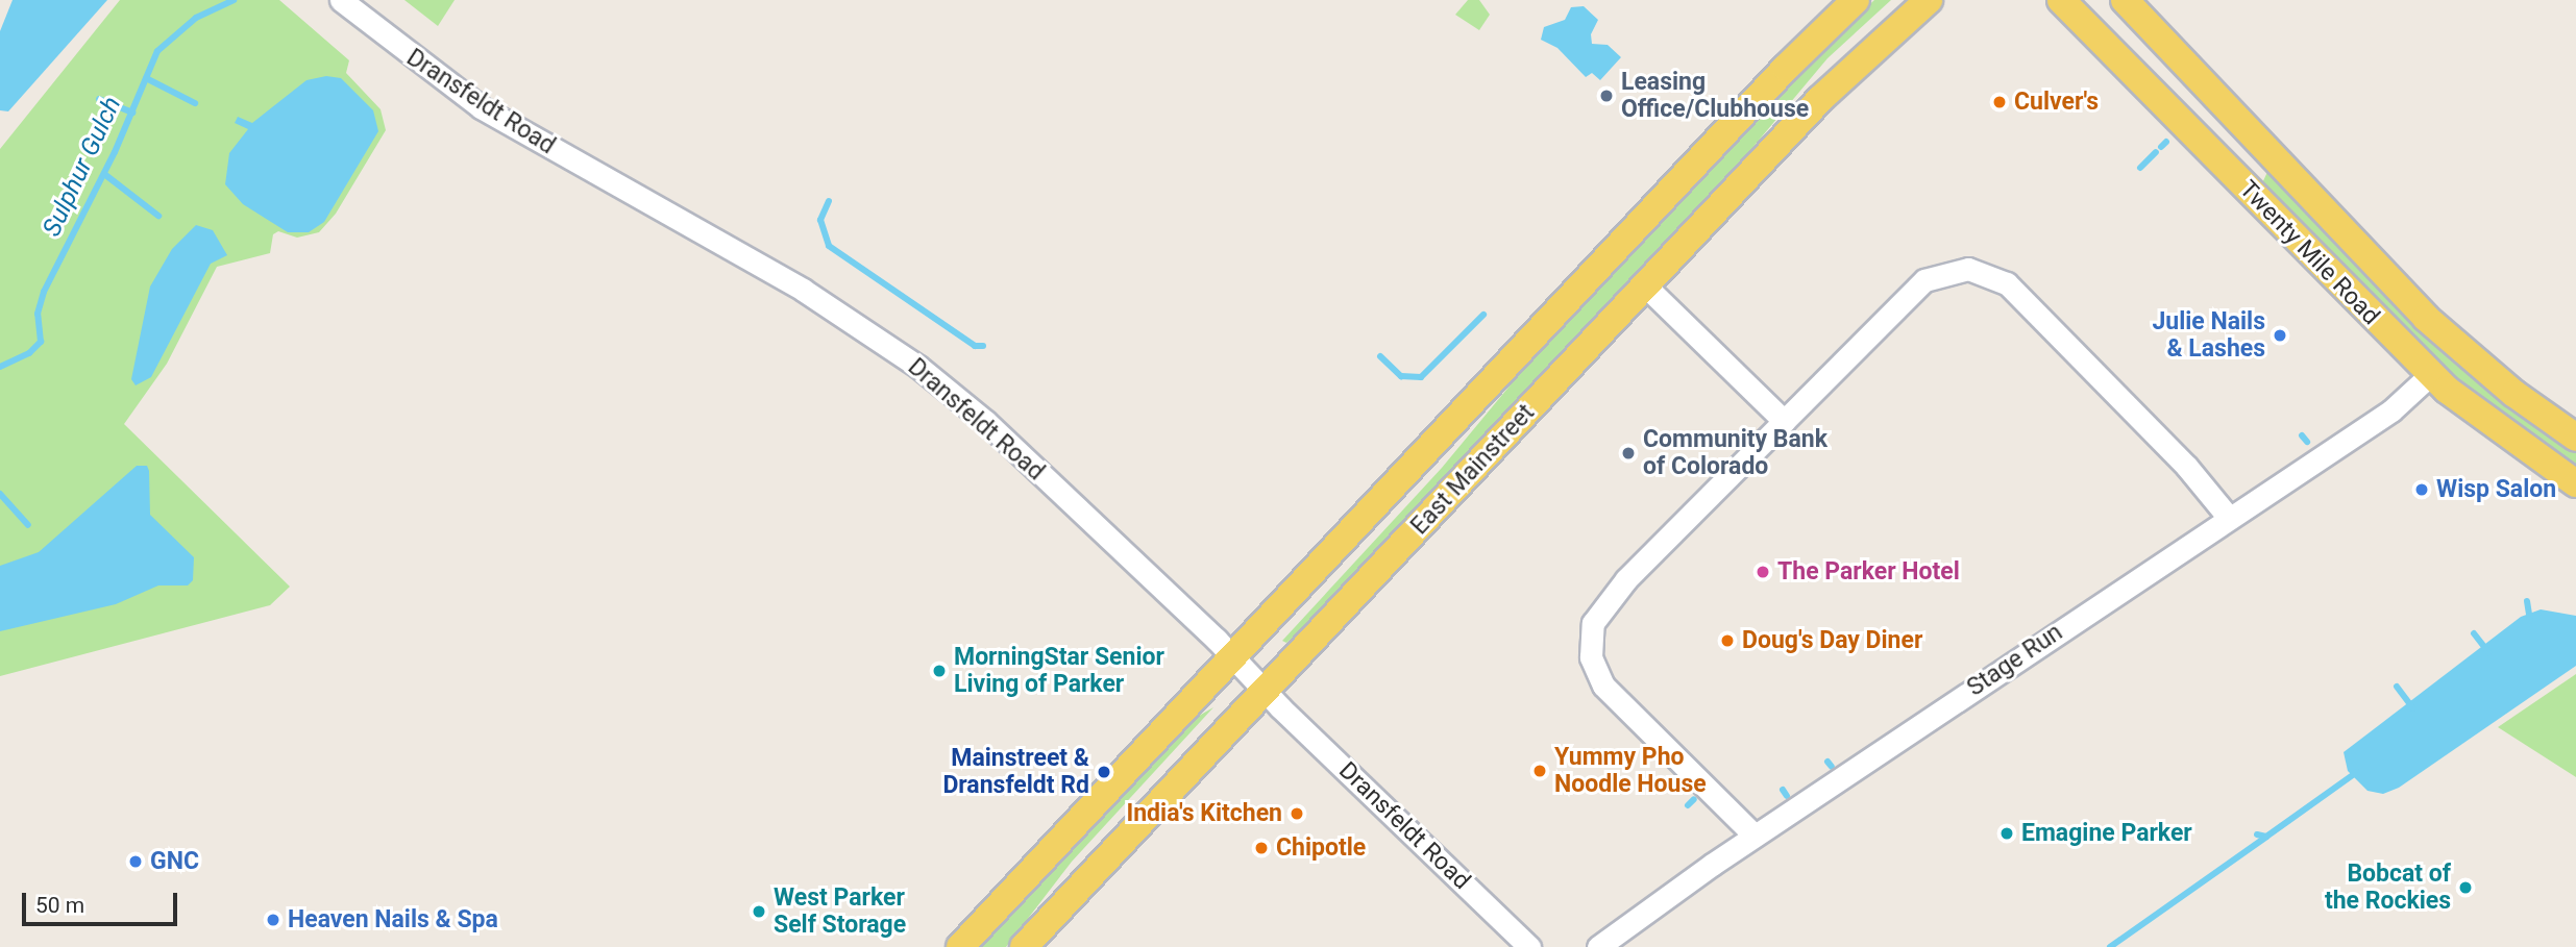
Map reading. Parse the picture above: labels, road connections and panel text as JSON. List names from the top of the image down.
{
  "streets": {
    "main road": ["Twenty Mile Road", "East Mainstreet"],
    "street": ["Dransfeldt Road", "Stage Run"]
  },
  "crossings": [
    ["Dransfeldt Road", "East Mainstreet"],
    ["Twenty Mile Road", "Stage Run"]
  ],
  "water": ["Sulphur Gulch"],
  "places": [
    "Leasing Office/Clubhouse",
    "Culver's",
    "Julie Nails & Lashes",
    "Community Bank of Colorado",
    "Wisp Salon",
    "The Parker Hotel",
    "Doug's Day Diner",
    "MorningStar Senior Living of Parker",
    "Yummy Pho Noodle House",
    "Mainstreet & Dransfeldt Rd",
    "India's Kitchen",
    "Emagine Parker",
    "Chipotle",
    "GNC",
    "Bobcat of the Rockies",
    "West Parker Self Storage",
    "Heaven Nails & Spa"
  ],
  "scale_bar": "50 m"
}
